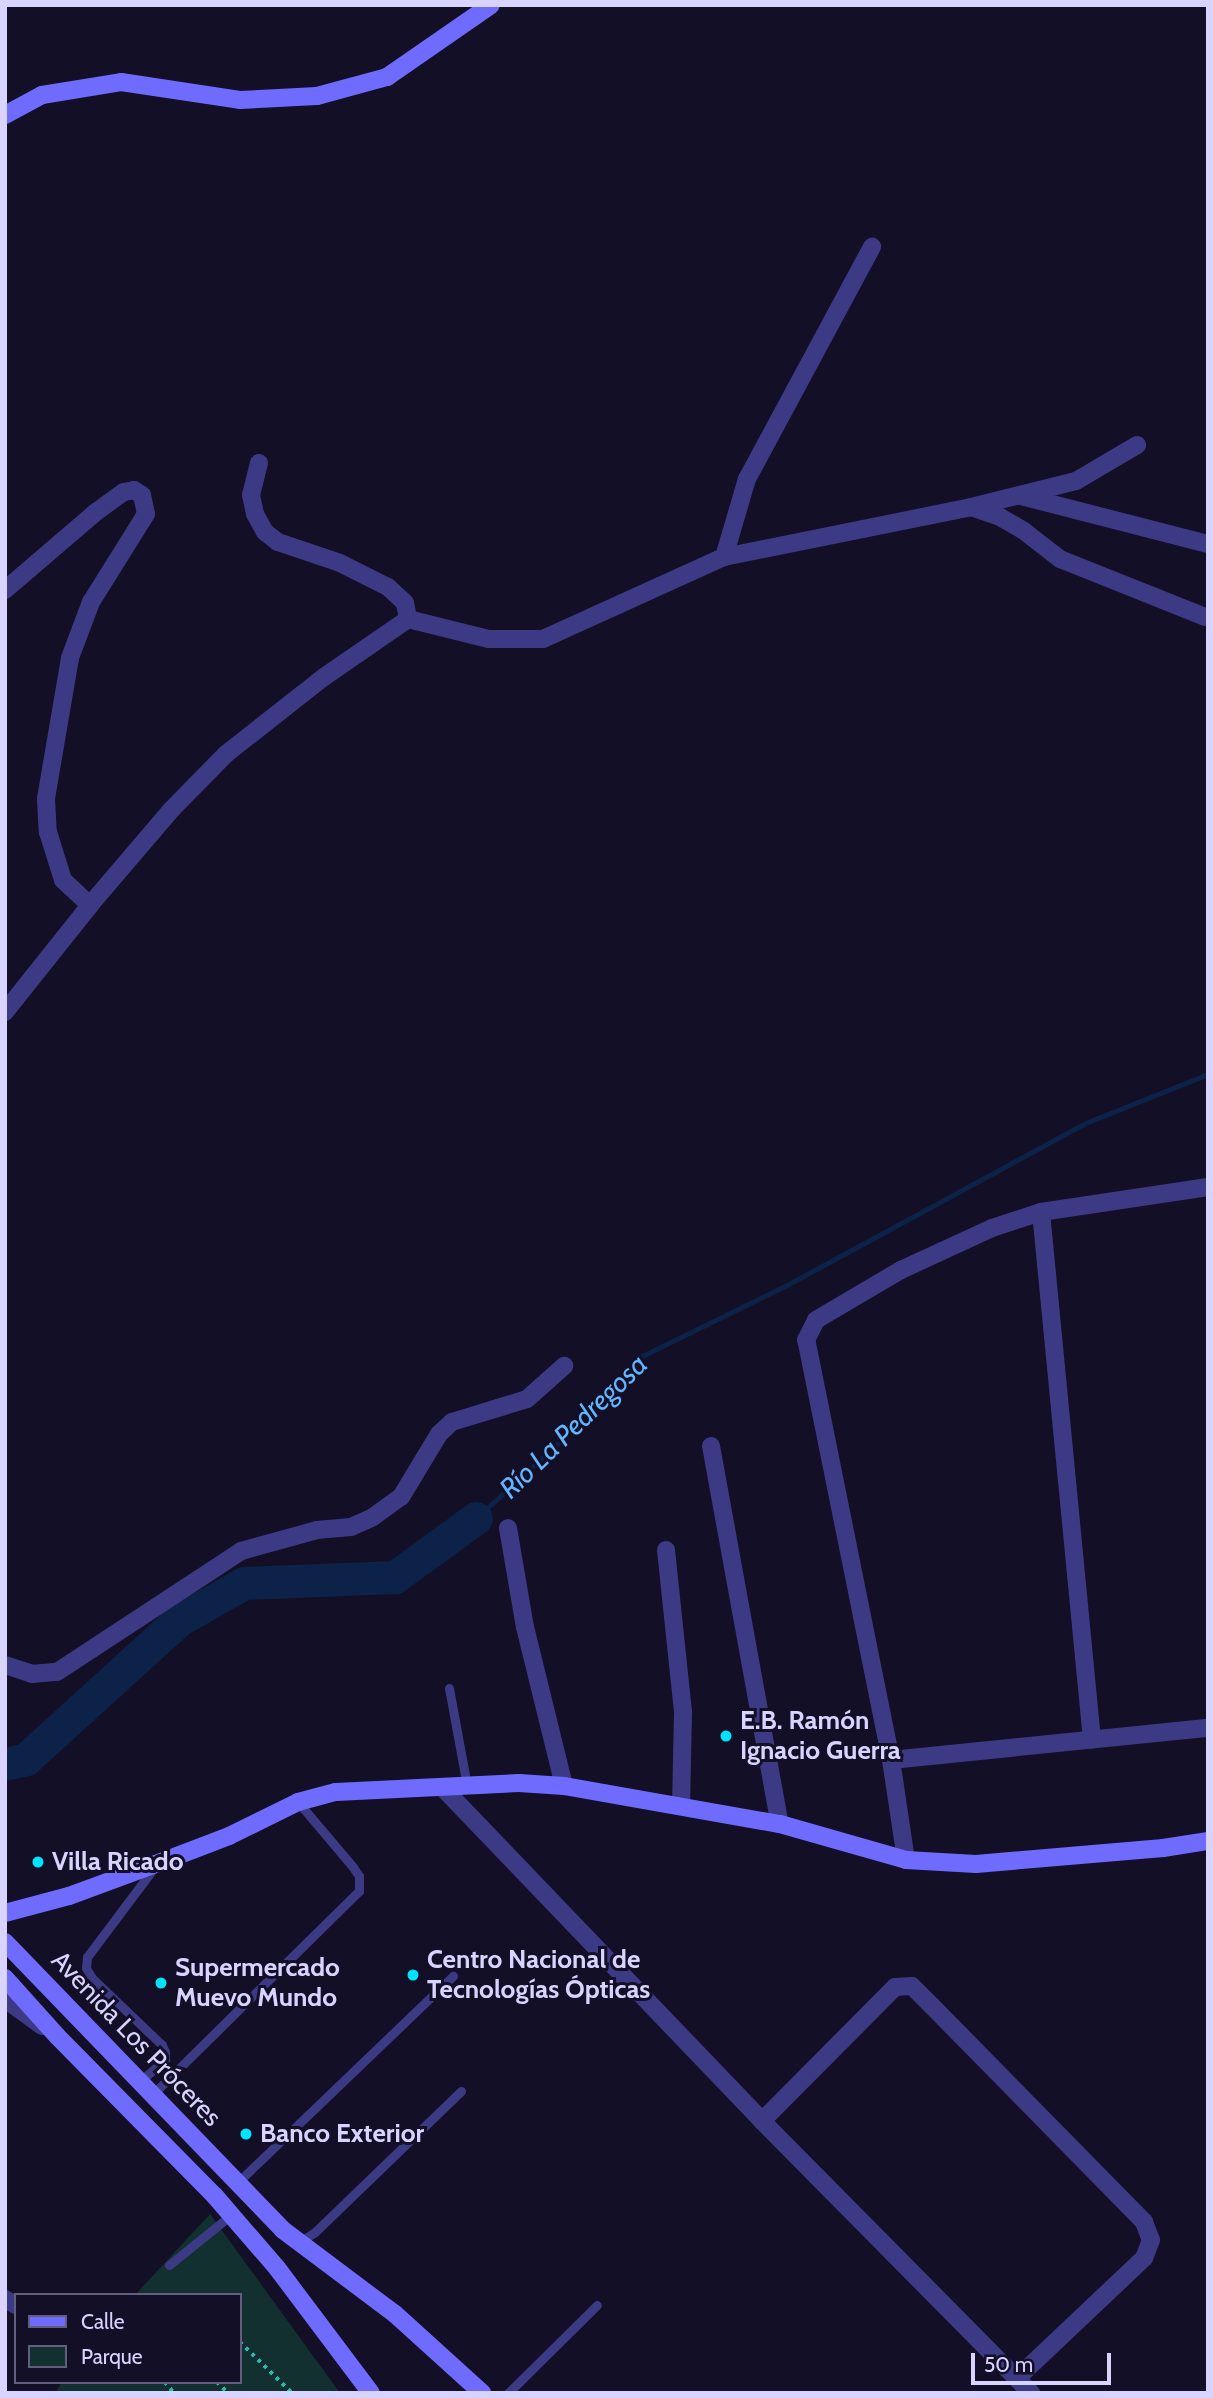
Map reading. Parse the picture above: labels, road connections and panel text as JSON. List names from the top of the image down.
{
  "streets": {
    "main road": ["Avenida Los Próceres"]
  },
  "water": ["Río La Pedregosa"],
  "places": [
    "E.B. Ramón Ignacio Guerra",
    "Villa Ricado",
    "Centro Nacional de Tecnologías Ópticas",
    "Supermercado Muevo Mundo",
    "Banco Exterior"
  ],
  "legend": ["Calle", "Parque"],
  "scale_bar": "50 m"
}
